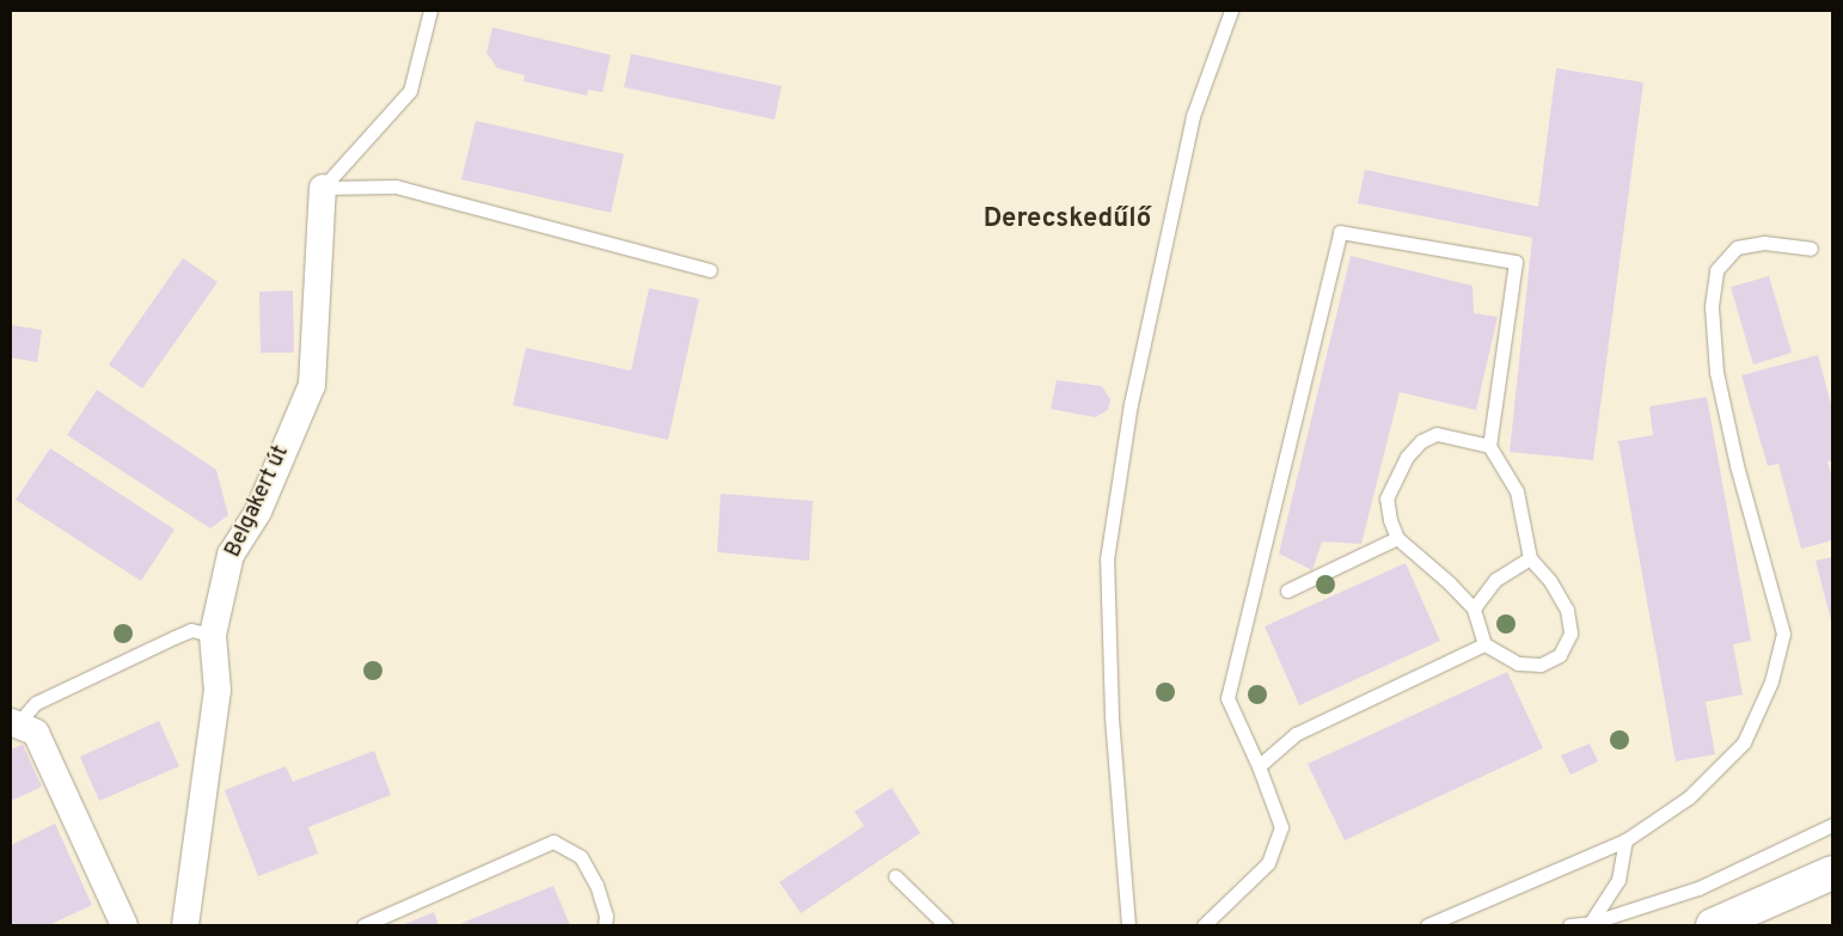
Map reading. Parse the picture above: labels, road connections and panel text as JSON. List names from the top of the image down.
{
  "streets": {
    "street": ["Belgakert út"]
  },
  "districts": ["Derecskedűlő"]
}
